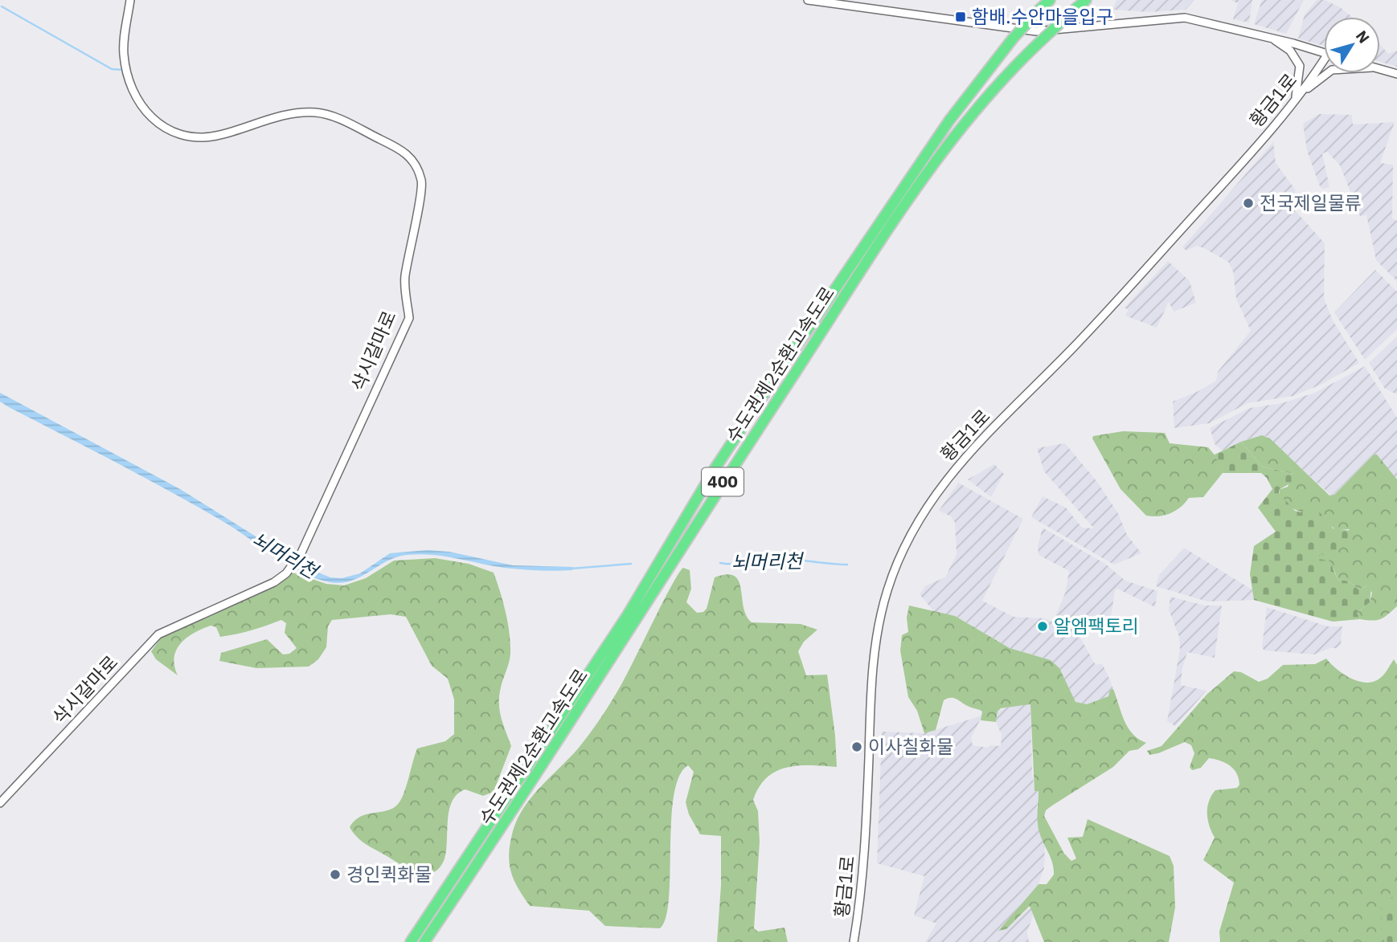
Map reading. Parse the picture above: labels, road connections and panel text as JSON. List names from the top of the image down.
{
  "streets": {
    "highway": ["수도권제2순환고속도로", "400"],
    "street": ["황금1로", "삭시갈마로"]
  },
  "water": ["뇌머리천"],
  "places": {
    "transit": ["함배.수안마을입구"],
    "other": [
      "전국제일물류",
      "알엠팩토리",
      "이사칠화물",
      "경인퀵화물"
    ]
  },
  "north": "top right"
}
